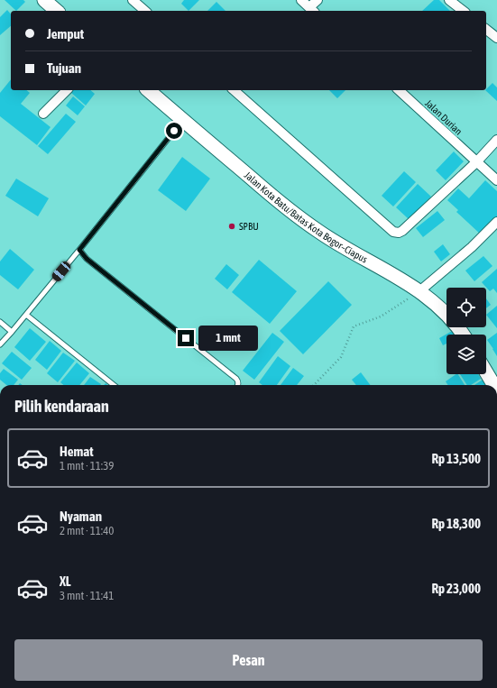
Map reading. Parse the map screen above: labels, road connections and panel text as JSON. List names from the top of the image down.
{
  "streets": {
    "main road": ["Jalan Kota Batu/Batas Kota Bogor–Ciapus"],
    "street": ["Jalan Durian"]
  },
  "places": ["SPBU"],
  "page": {
    "banner": ["Jemput", "Tujuan"],
    "bubble": "1 mnt",
    "heading": "Pilih kendaraan",
    "list": [
      {
        "name": "Hemat",
        "note": "1 mnt · 11:39",
        "value": "Rp 13,500"
      },
      {
        "name": "Nyaman",
        "note": "2 mnt · 11:40",
        "value": "Rp 18,300"
      },
      {
        "name": "XL",
        "note": "3 mnt · 11:41",
        "value": "Rp 23,000"
      }
    ],
    "buttons": "Pesan"
  }
}
